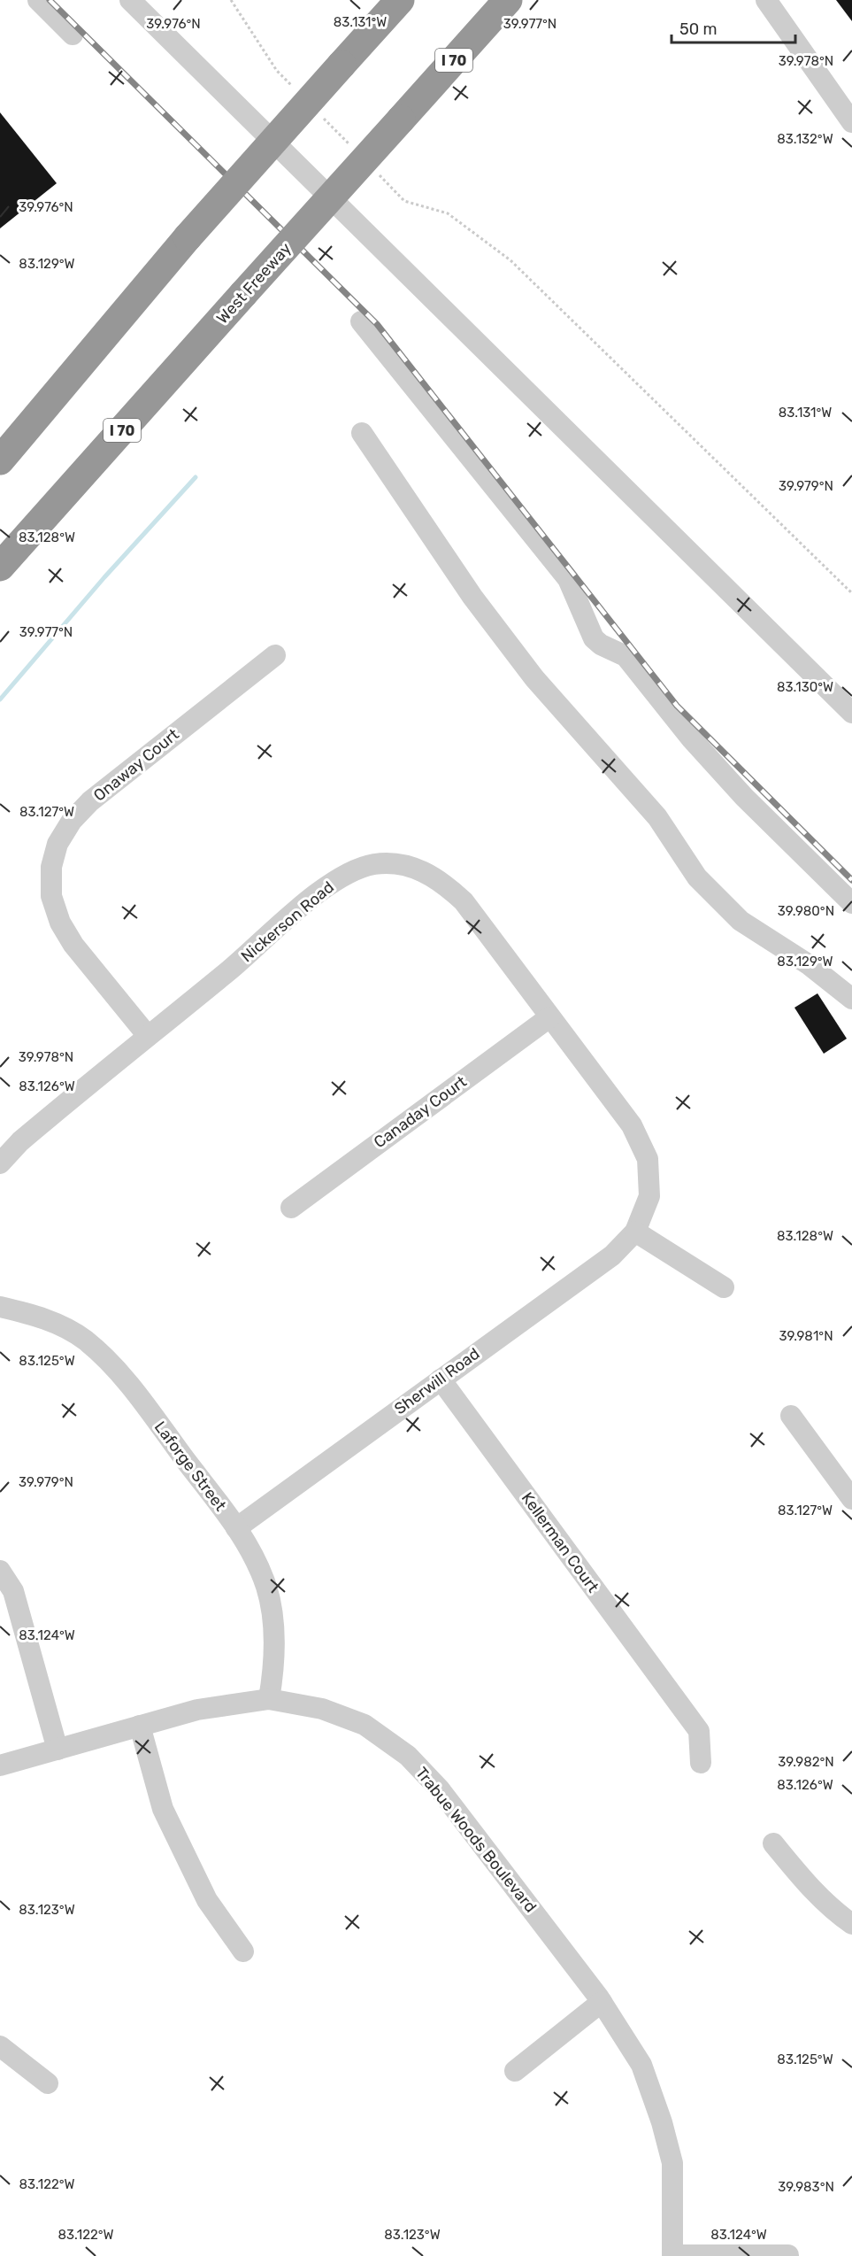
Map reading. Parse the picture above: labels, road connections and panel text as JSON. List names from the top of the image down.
{
  "streets": {
    "highway": ["I 70", "West Freeway"],
    "street": [
      "Onaway Court",
      "Nickerson Road",
      "Canaday Court",
      "Sherwill Road",
      "Laforge Street",
      "Kellerman Court",
      "Trabue Woods Boulevard"
    ]
  },
  "crossings": [
    ["Onaway Court", "Nickerson Road"],
    ["Nickerson Road", "Canaday Court"],
    ["Nickerson Road", "Sherwill Road"],
    ["Sherwill Road", "Laforge Street"],
    ["Sherwill Road", "Kellerman Court"],
    ["Laforge Street", "Trabue Woods Boulevard"]
  ],
  "scale_bar": "50 m",
  "coordinates": [
    "83.131°W",
    "39.976°N",
    "39.977°N",
    "39.978°N",
    "83.132°W",
    "83.129°W",
    "39.979°N",
    "83.128°W",
    "83.130°W",
    "83.127°W",
    "39.980°N",
    "83.126°W",
    "39.981°N",
    "83.125°W",
    "83.124°W",
    "39.982°N",
    "83.123°W",
    "83.122°W",
    "39.983°N"
  ]
}
